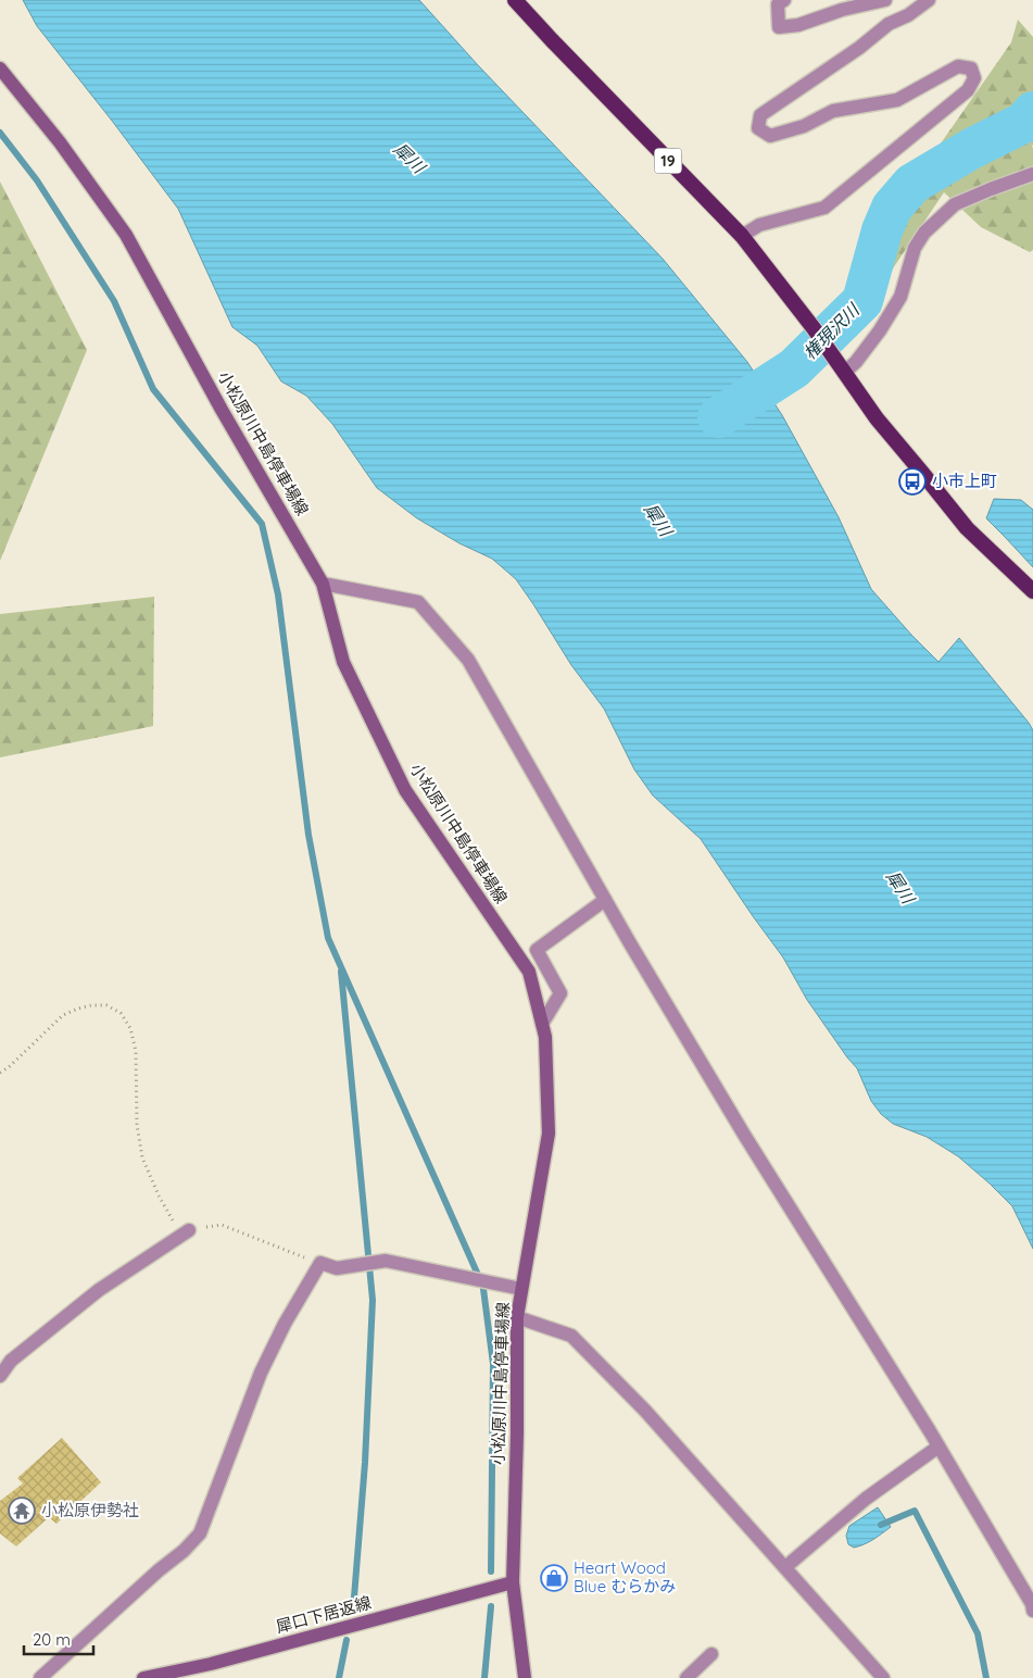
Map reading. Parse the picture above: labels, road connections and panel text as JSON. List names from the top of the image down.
{
  "streets": {
    "highway": ["19"],
    "main road": ["小松原川中島停車場線", "犀口下居返線"]
  },
  "crossings": [
    ["小松原川中島停車場線", "犀口下居返線"]
  ],
  "water": ["犀川", "権現沢川"],
  "places": {
    "bus stop": ["小市上町"],
    "temple": ["小松原伊勢社"],
    "shop": ["Heart Wood Blue むらかみ"]
  },
  "scale_bar": "20 m"
}
